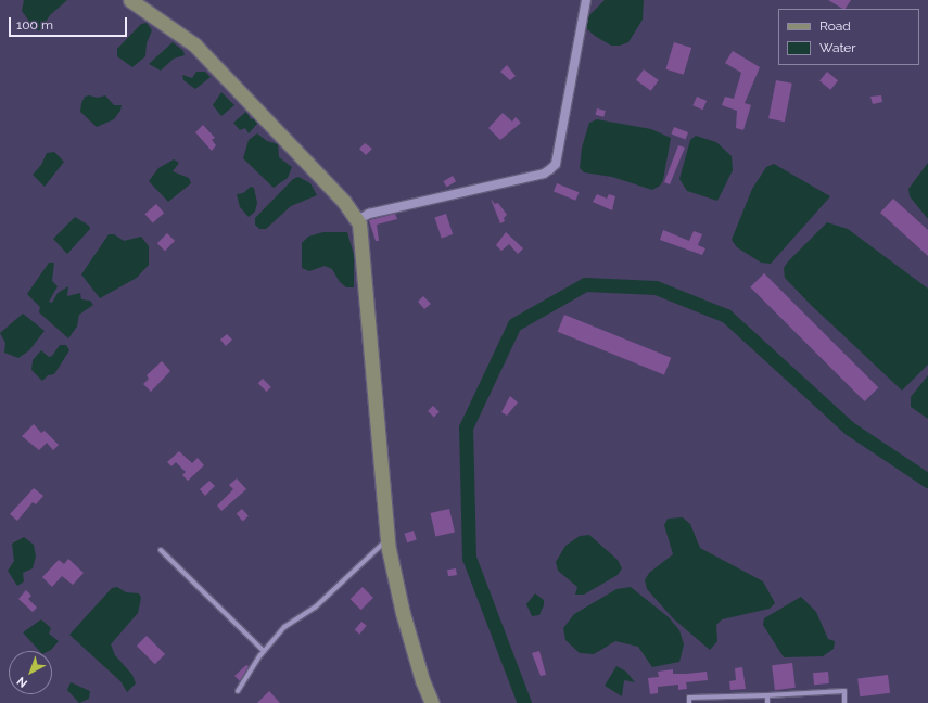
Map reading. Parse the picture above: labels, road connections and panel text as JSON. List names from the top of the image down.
{
  "legend": ["Road", "Water"],
  "scale_bar": "100 m",
  "north": "bottom left"
}
